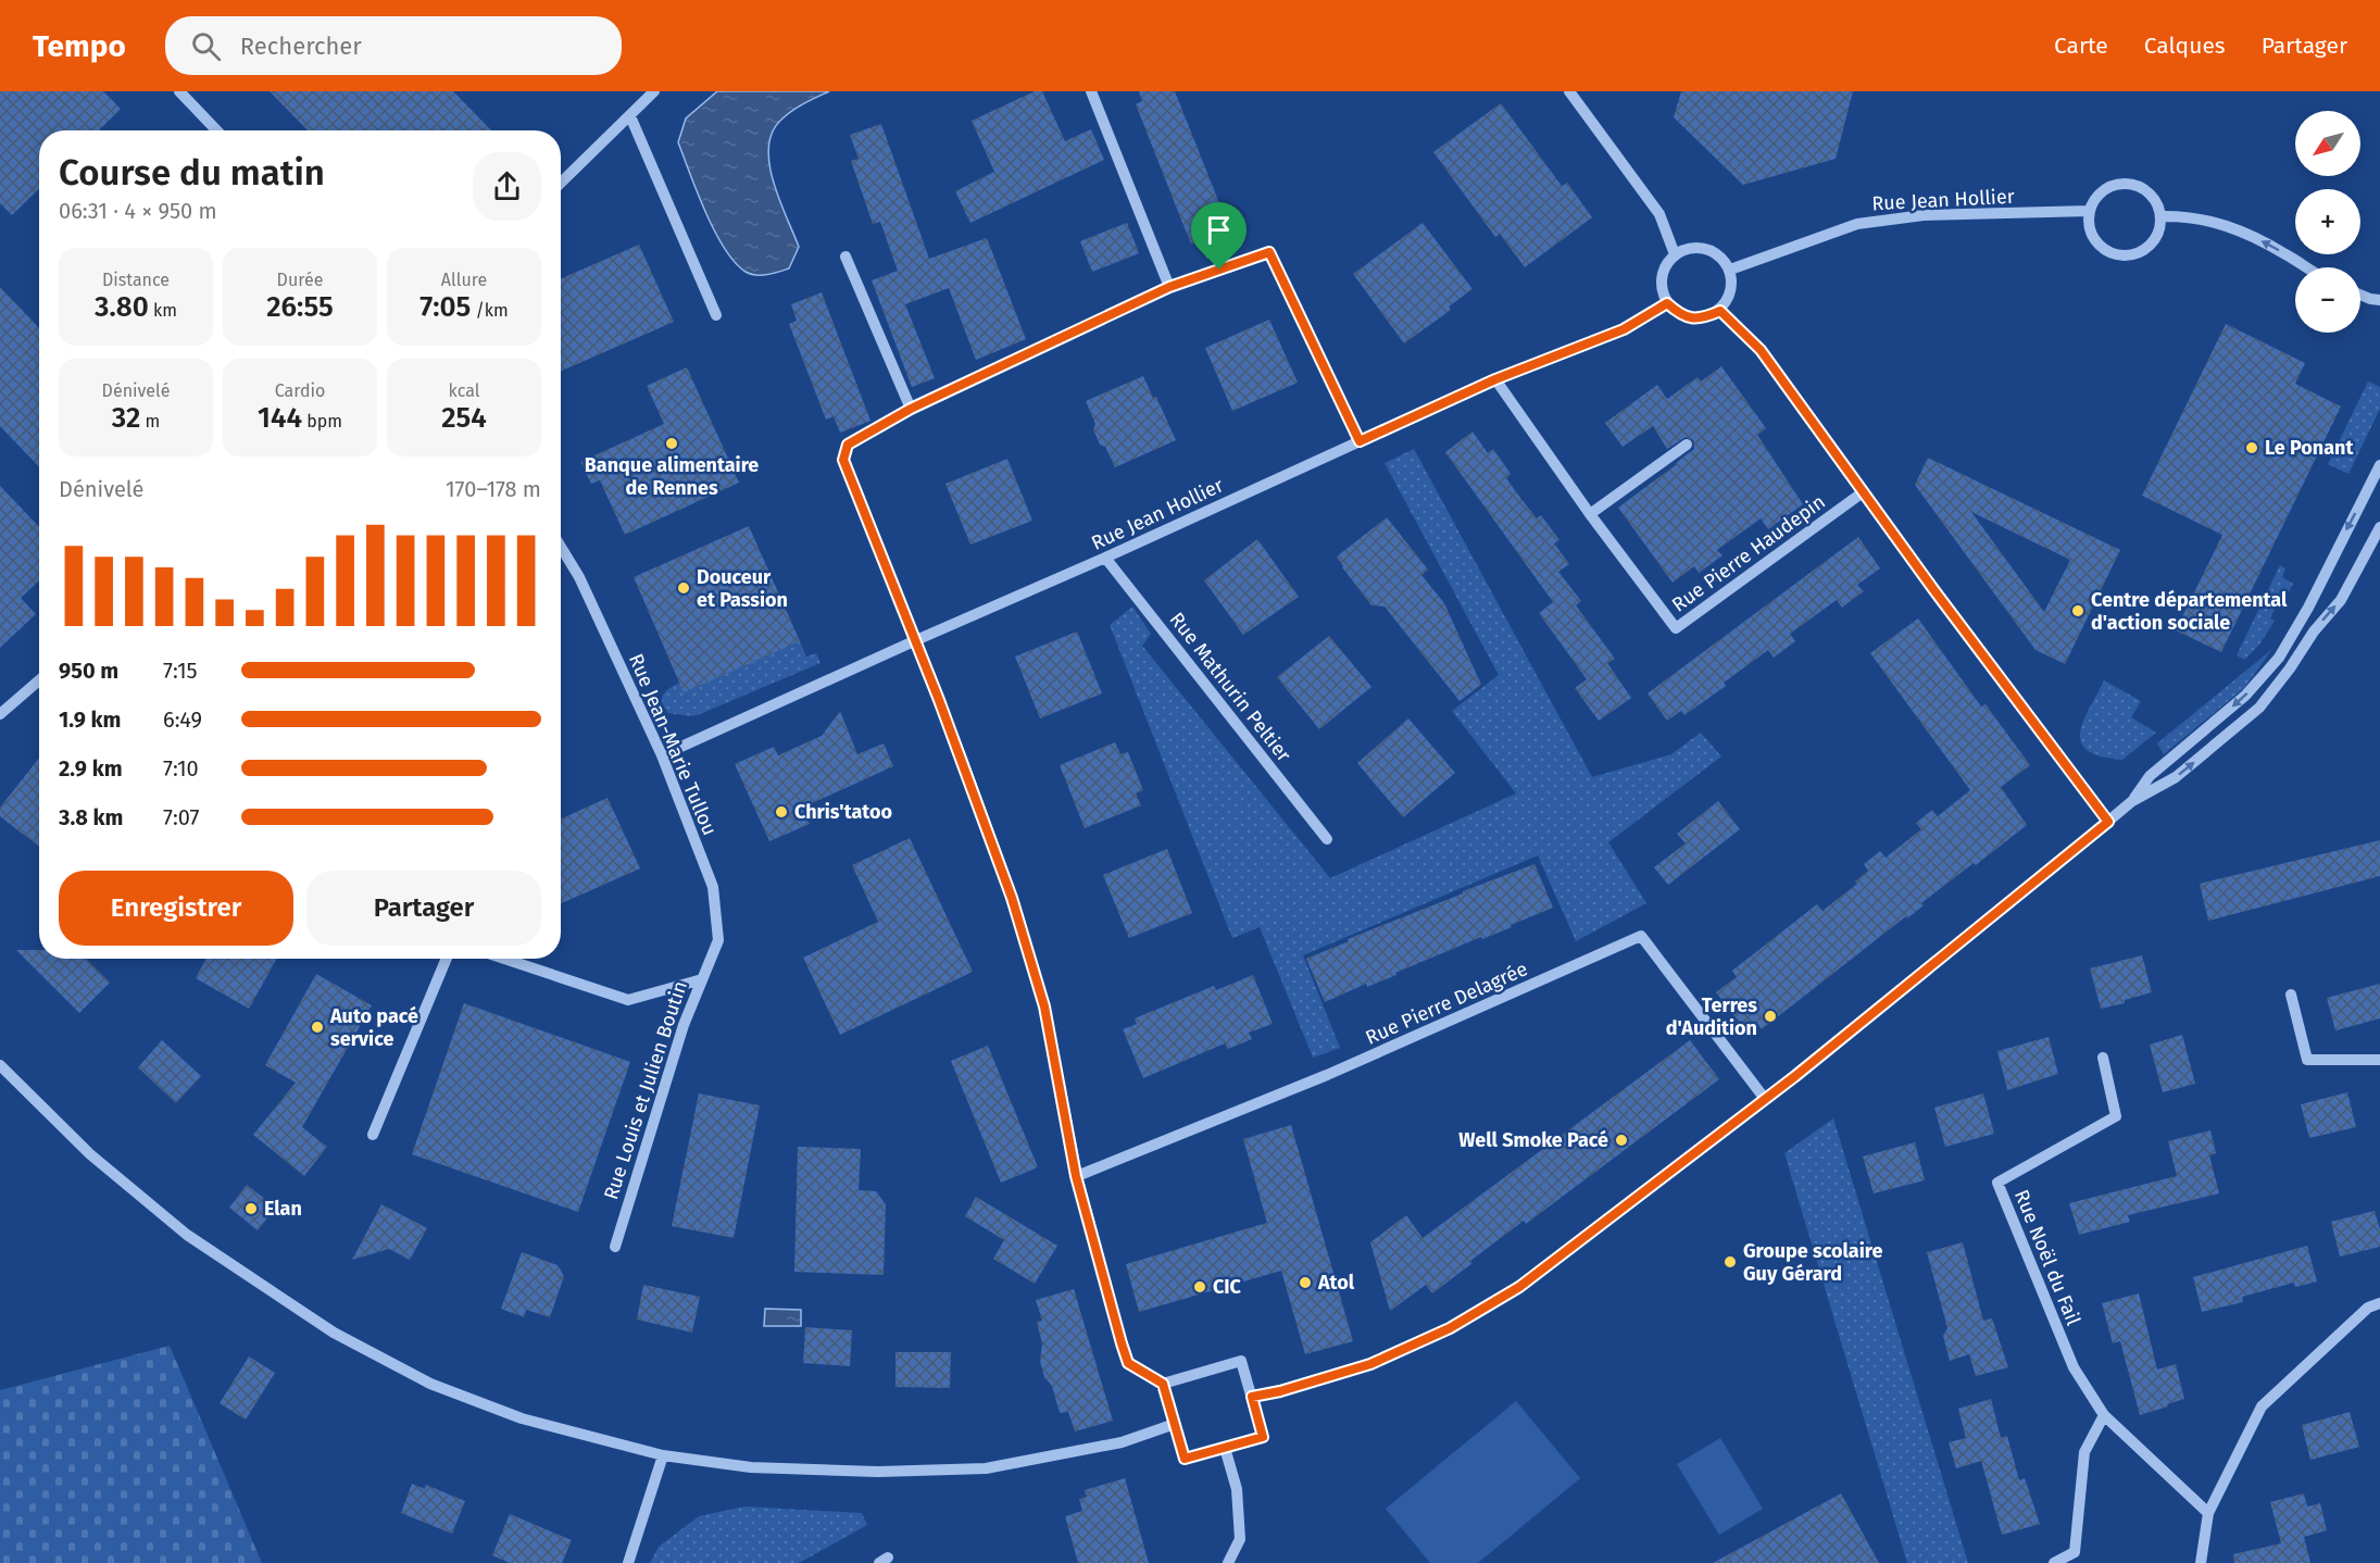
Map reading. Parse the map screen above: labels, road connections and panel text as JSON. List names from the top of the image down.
{
  "streets": {
    "street": [
      "Rue Jean Hollier",
      "Rue Pierre Haudepin",
      "Rue Mathurin Peltier",
      "Rue Jean-Marie Tullou",
      "Rue Pierre Delagrée",
      "Rue Louis et Julien Boutin",
      "Rue Noël du Fail"
    ]
  },
  "crossings": [
    ["Rue Jean Hollier", "Rue Pierre Haudepin"],
    ["Rue Jean Hollier", "Rue Mathurin Peltier"],
    ["Rue Jean Hollier", "Rue Jean-Marie Tullou"],
    ["Rue Jean-Marie Tullou", "Rue Louis et Julien Boutin"]
  ],
  "places": [
    "Banque alimentaire de Rennes",
    "Le Ponant",
    "Douceur et Passion",
    "Centre départemental d'action sociale",
    "Chris'tatoo",
    "Terres d'Audition",
    "Auto pacé service",
    "Well Smoke Pacé",
    "Elan",
    "Groupe scolaire Guy Gérard",
    "Atol",
    "CIC"
  ],
  "north": "bottom left",
  "page": {
    "header": "Tempo",
    "search": "Rechercher",
    "nav": ["Carte", "Calques", "Partager"],
    "map_buttons": ["+", "−"],
    "heading": ["Course du matin", "06:31 · 4 × 950 m"],
    "stats": [
      ["Distance", "3.80 km"],
      ["Durée", "26:55"],
      ["Allure", "7:05 /km"],
      ["Dénivelé", "32 m"],
      ["Cardio", "144 bpm"],
      ["kcal", "254"]
    ],
    "chart": ["Dénivelé", "170–178 m"],
    "list": [
      {
        "name": "950 m",
        "note": "7:15"
      },
      {
        "name": "1.9 km",
        "note": "6:49"
      },
      {
        "name": "2.9 km",
        "note": "7:10"
      },
      {
        "name": "3.8 km",
        "note": "7:07"
      }
    ],
    "buttons": ["Enregistrer", "Partager"]
  }
}
